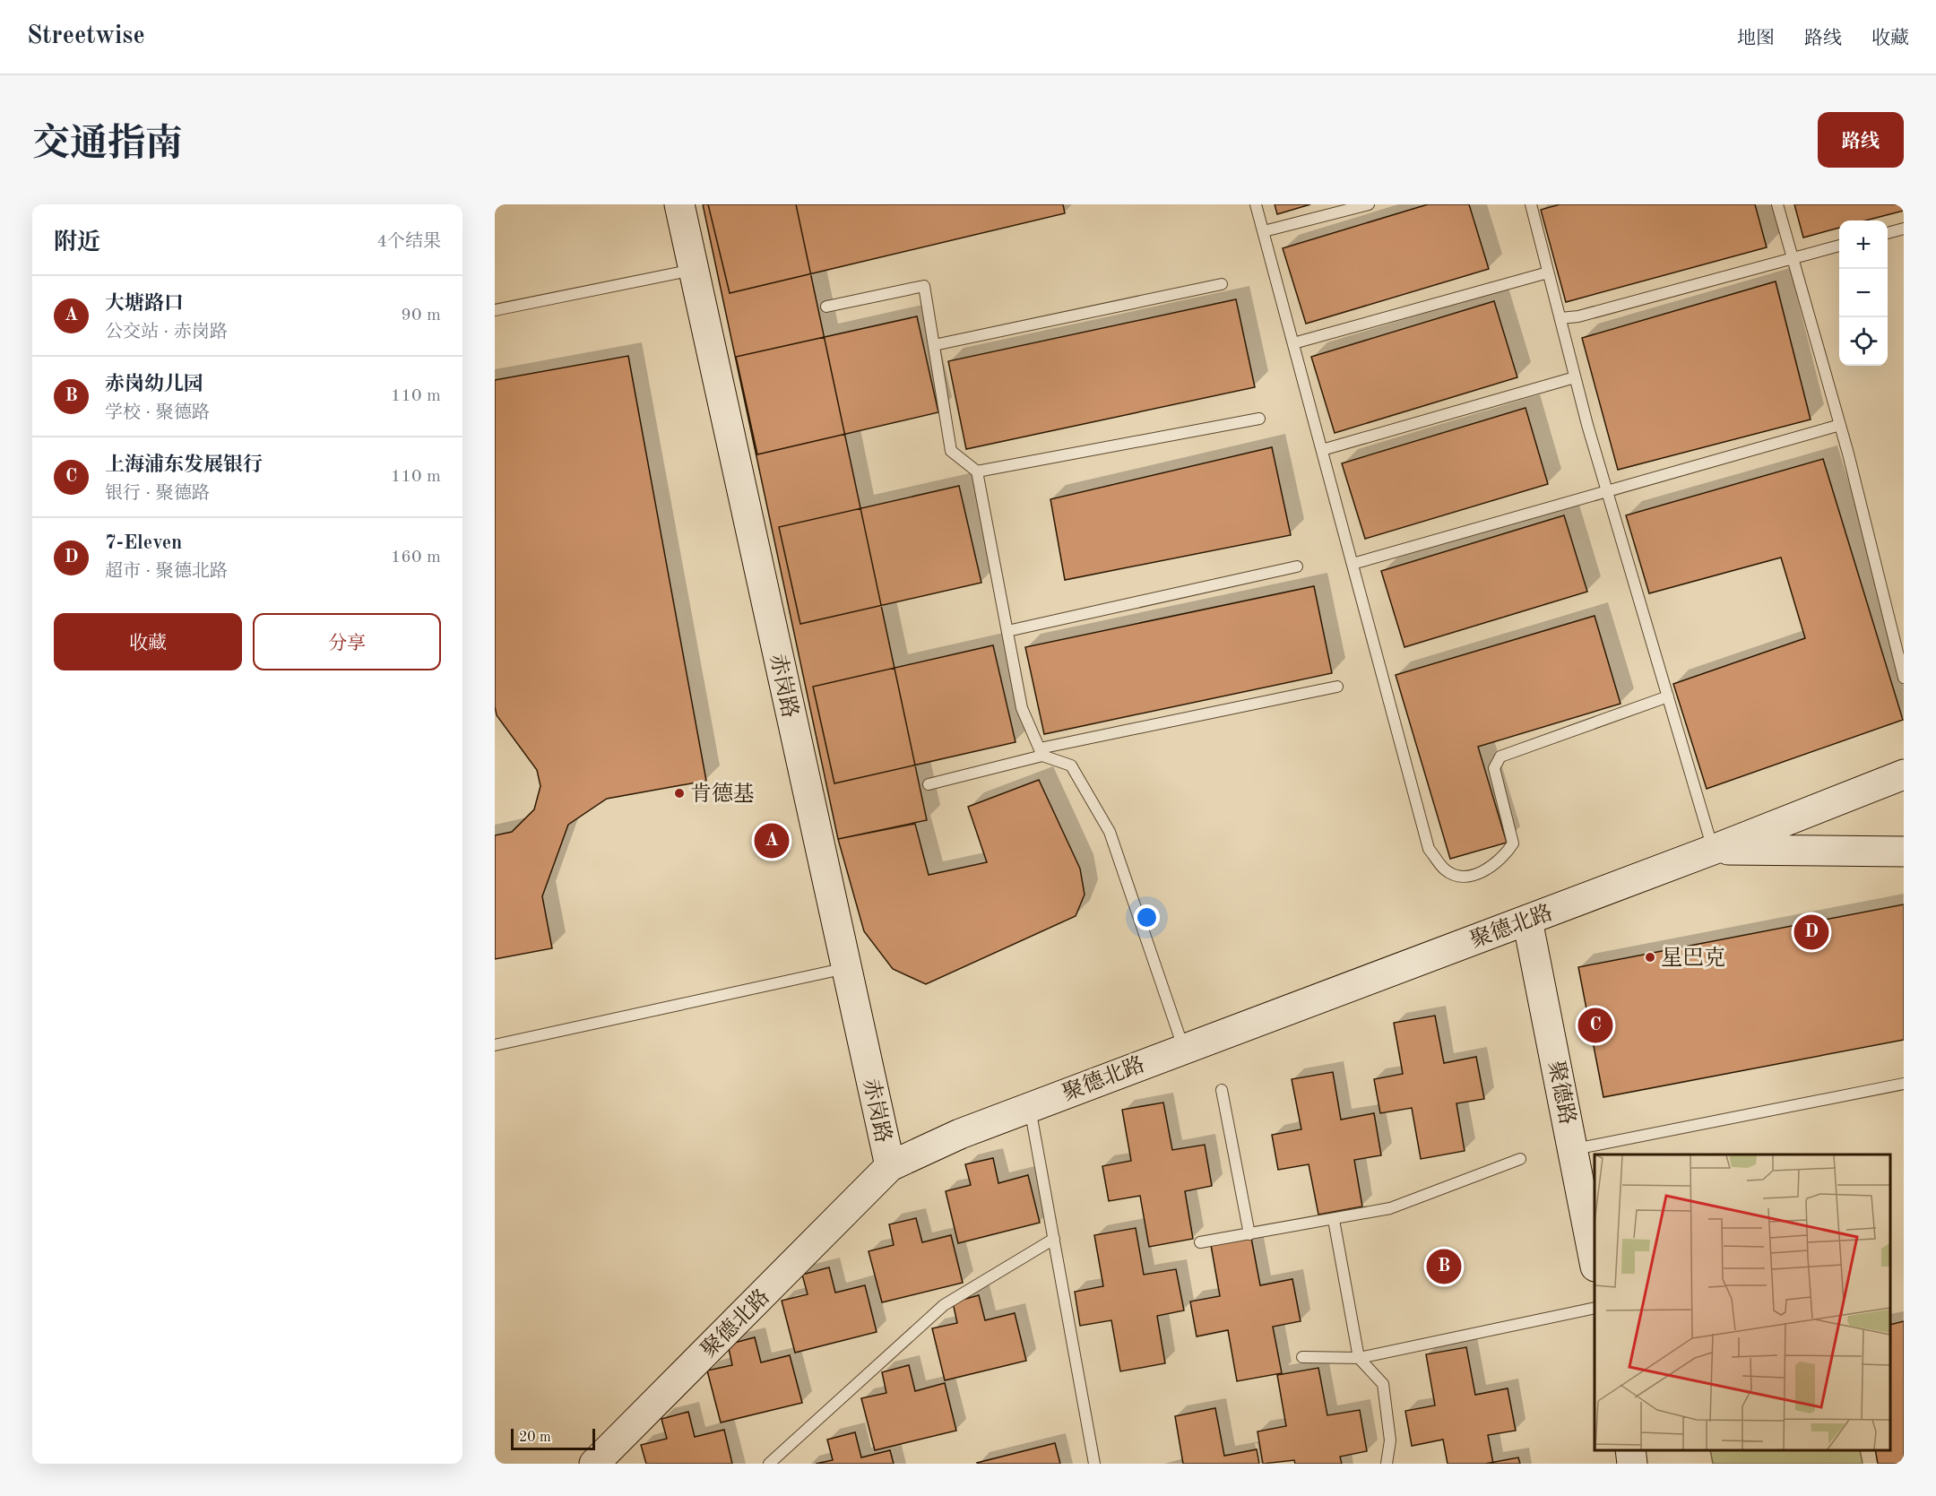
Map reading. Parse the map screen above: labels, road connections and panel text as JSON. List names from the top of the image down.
{
  "streets": {
    "street": ["赤岗路", "聚德北路", "聚德路"]
  },
  "crossings": [
    ["赤岗路", "聚德北路"],
    ["聚德北路", "聚德路"]
  ],
  "places": ["肯德基", "星巴克"],
  "scale_bar": "20 m",
  "page": {
    "header": "Streetwise",
    "nav": ["地图", "路线", "收藏"],
    "title": "交通指南",
    "buttons": [
      "路线",
      ["收藏", "分享"]
    ],
    "heading": ["附近", "4个结果"],
    "map_buttons": ["+", "−"],
    "list": [
      {
        "mark": "A",
        "name": "大塘路口",
        "note": "公交站 · 赤岗路",
        "value": "90 m"
      },
      {
        "mark": "B",
        "name": "赤岗幼儿园",
        "note": "学校 · 聚德路",
        "value": "110 m"
      },
      {
        "mark": "C",
        "name": "上海浦东发展银行",
        "note": "银行 · 聚德路",
        "value": "110 m"
      },
      {
        "mark": "D",
        "name": "7-Eleven",
        "note": "超市 · 聚德北路",
        "value": "160 m"
      }
    ],
    "pins": [
      "A",
      "D",
      "C",
      "B"
    ],
    "scale": "20 m"
  }
}
